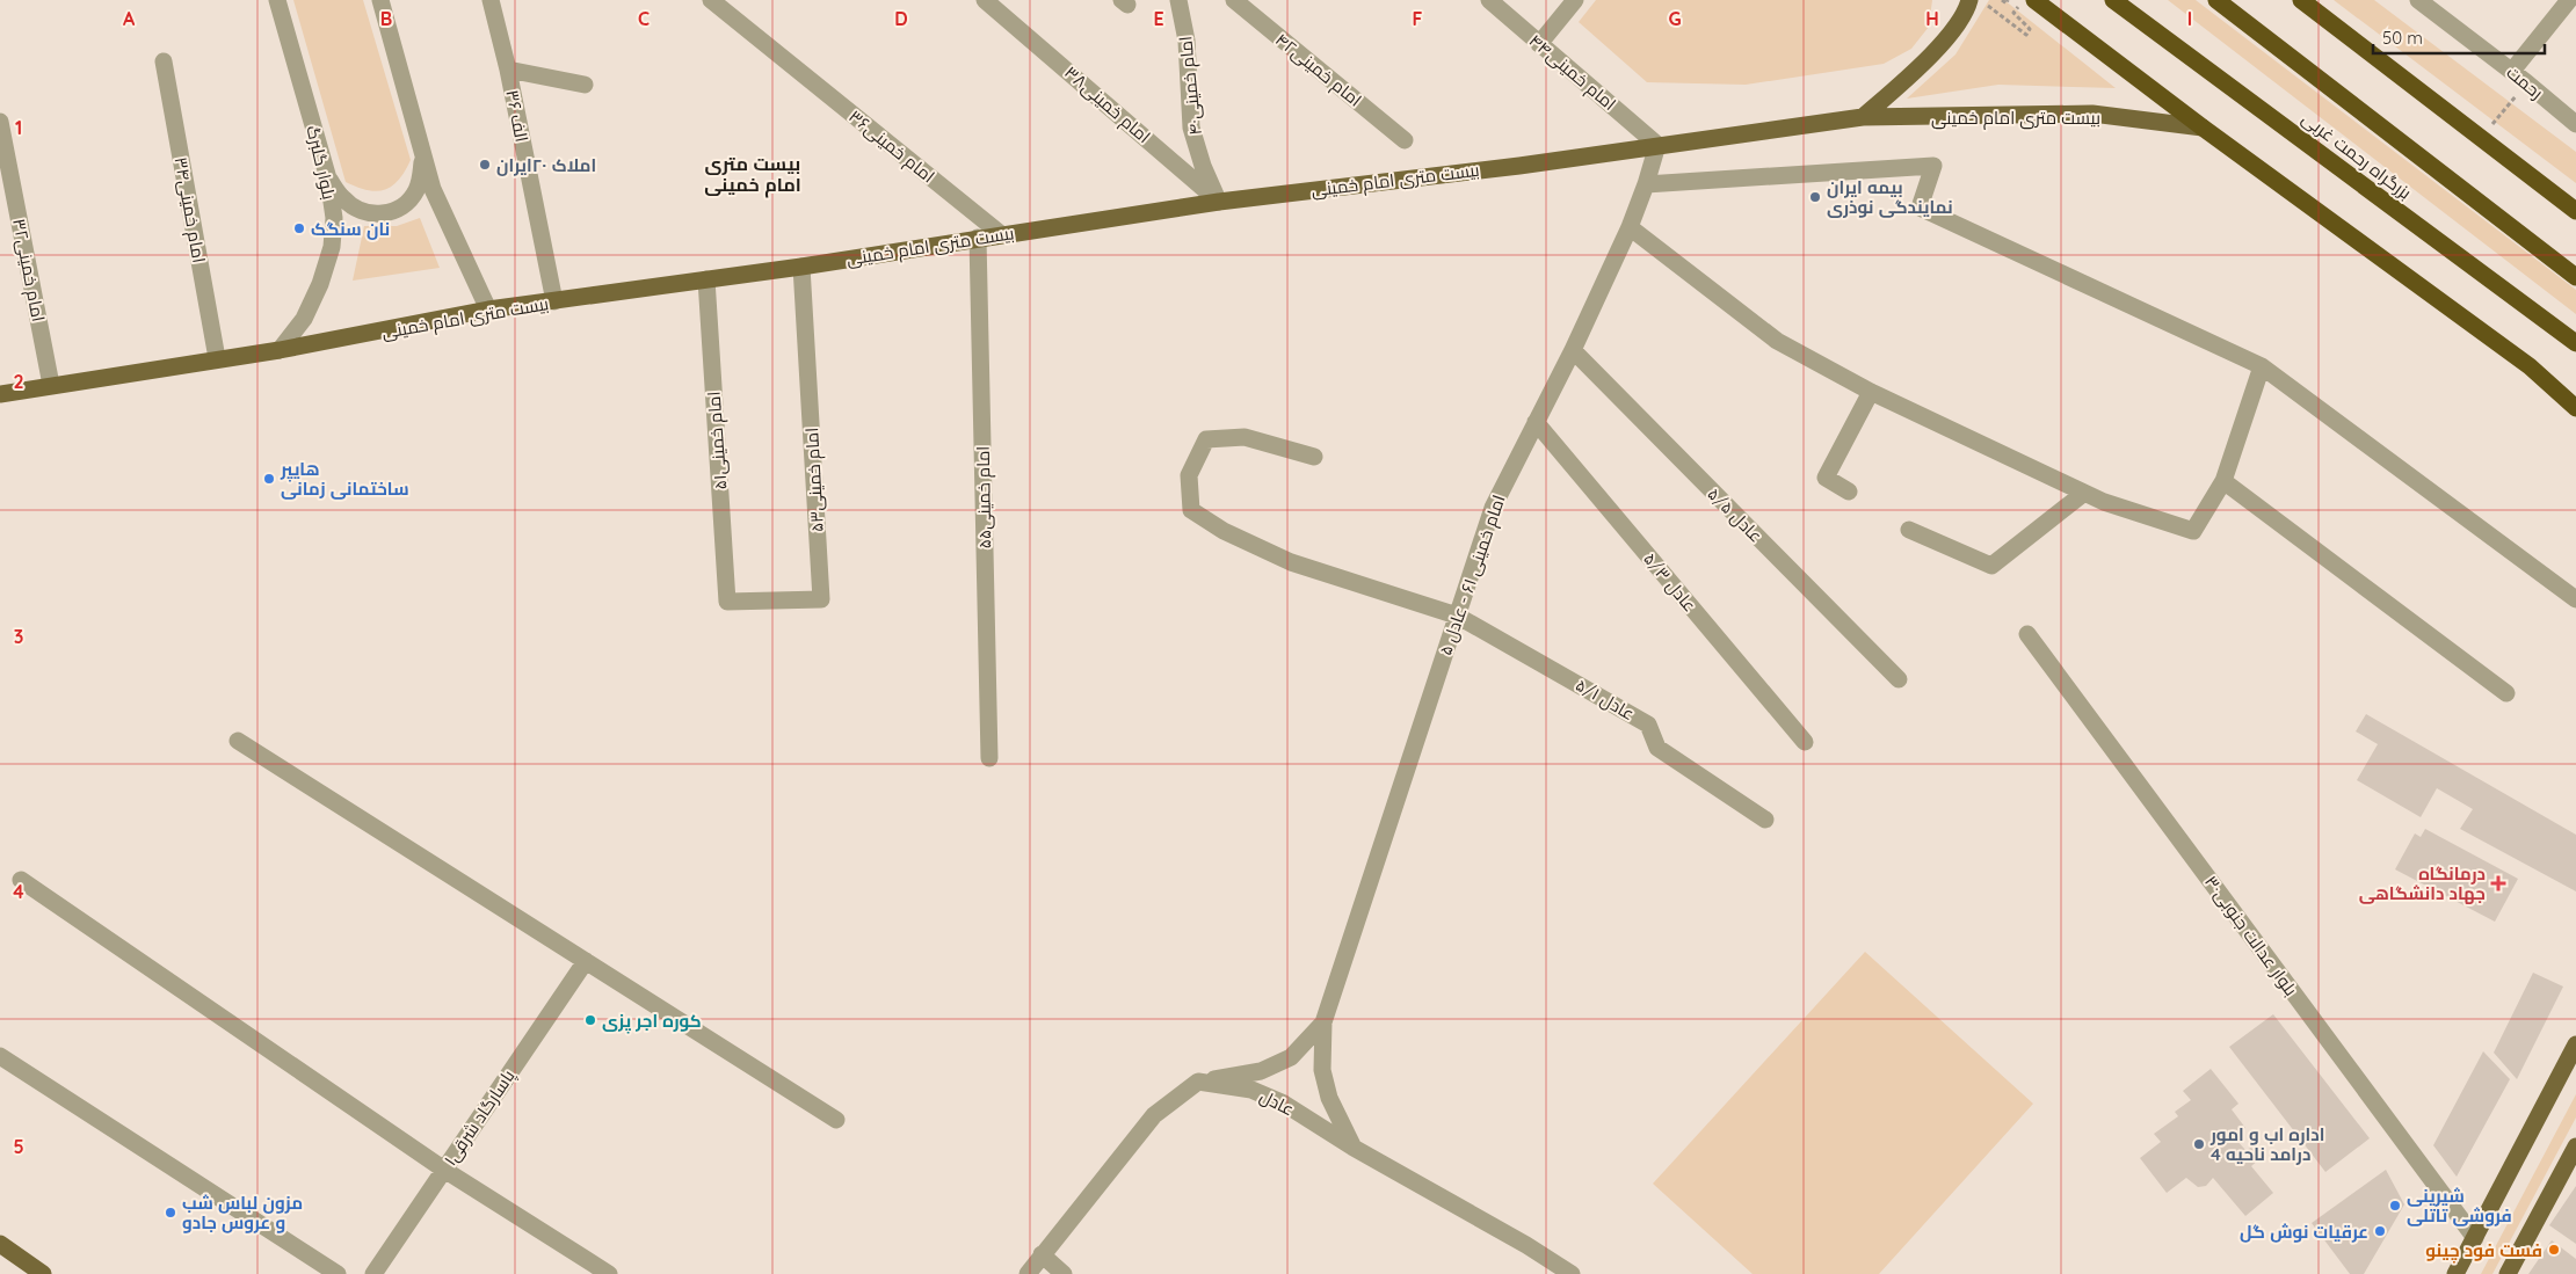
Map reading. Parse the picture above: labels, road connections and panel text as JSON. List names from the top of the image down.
{
  "streets": {
    "highway": ["بزرگراه رحمت غربی"],
    "main road": ["بیست متری امام خمینی"],
    "street": [
      "امام خمینی۴۲",
      "۴۴امام خمینی",
      "رحمت",
      "امام خمینی۴۰",
      "امام خمینی۳۸",
      "۳۶ الف",
      "امام خمینی۳۶",
      "بلوار گلبرگ",
      "امام خمینی۳۴",
      "امام خمینی۳۲",
      "امام خمینی۵۱",
      "امام خمینی۵۳",
      "امام خمینی۵۵",
      "عادل ۵/۵",
      "امام خمینی ۶۱ - عادل ۵",
      "عادل ۵/۳",
      "عادل ۵/۱",
      "بلوار عدالت جنوبی۳۰",
      "عادل",
      "پاسارگاد شرقی۱"
    ]
  },
  "crossings": [
    ["۴۴امام خمینی", "بیست متری امام خمینی"],
    ["۴۴امام خمینی", "امام خمینی ۶۱ - عادل ۵"],
    ["امام خمینی۴۰", "امام خمینی۳۸"],
    ["امام خمینی۴۰", "بیست متری امام خمینی"],
    ["امام خمینی۳۸", "بیست متری امام خمینی"],
    ["۳۶ الف", "بیست متری امام خمینی"],
    ["بیست متری امام خمینی", "امام خمینی۳۶"],
    ["بیست متری امام خمینی", "بلوار گلبرگ"],
    ["بیست متری امام خمینی", "امام خمینی۳۴"],
    ["بیست متری امام خمینی", "امام خمینی۳۲"],
    ["بیست متری امام خمینی", "امام خمینی۵۱"],
    ["بیست متری امام خمینی", "امام خمینی۵۳"],
    ["بیست متری امام خمینی", "امام خمینی۵۵"],
    ["بیست متری امام خمینی", "امام خمینی ۶۱ - عادل ۵"],
    ["امام خمینی۵۱", "امام خمینی۵۳"],
    ["عادل ۵/۵", "امام خمینی ۶۱ - عادل ۵"],
    ["امام خمینی ۶۱ - عادل ۵", "عادل ۵/۳"],
    ["امام خمینی ۶۱ - عادل ۵", "عادل ۵/۱"],
    ["امام خمینی ۶۱ - عادل ۵", "عادل"]
  ],
  "districts": ["بیست متری امام خمینی"],
  "places": {
    "other": [
      "املاک ۲۰ایران",
      "بیمه ایران نمایندگی نوذری",
      "نان سنگک",
      "هایپر ساختمانی زمانی",
      "کوره اجر پزی",
      "اداره اب و امور درامد ناحیه 4",
      "شیرینی فروشی تاتلی",
      "مزون لباس شب و عروس جادو",
      "عرقیات نوش گل",
      "فست فود چینو"
    ],
    "health": ["درمانگاه جهاد دانشگاهی"]
  },
  "scale_bar": "50 m",
  "grid": {
    "columns": [
      "A",
      "B",
      "C",
      "D",
      "E",
      "F",
      "G",
      "H",
      "I"
    ],
    "rows": [
      "1",
      "2",
      "3",
      "4",
      "5"
    ]
  }
}
